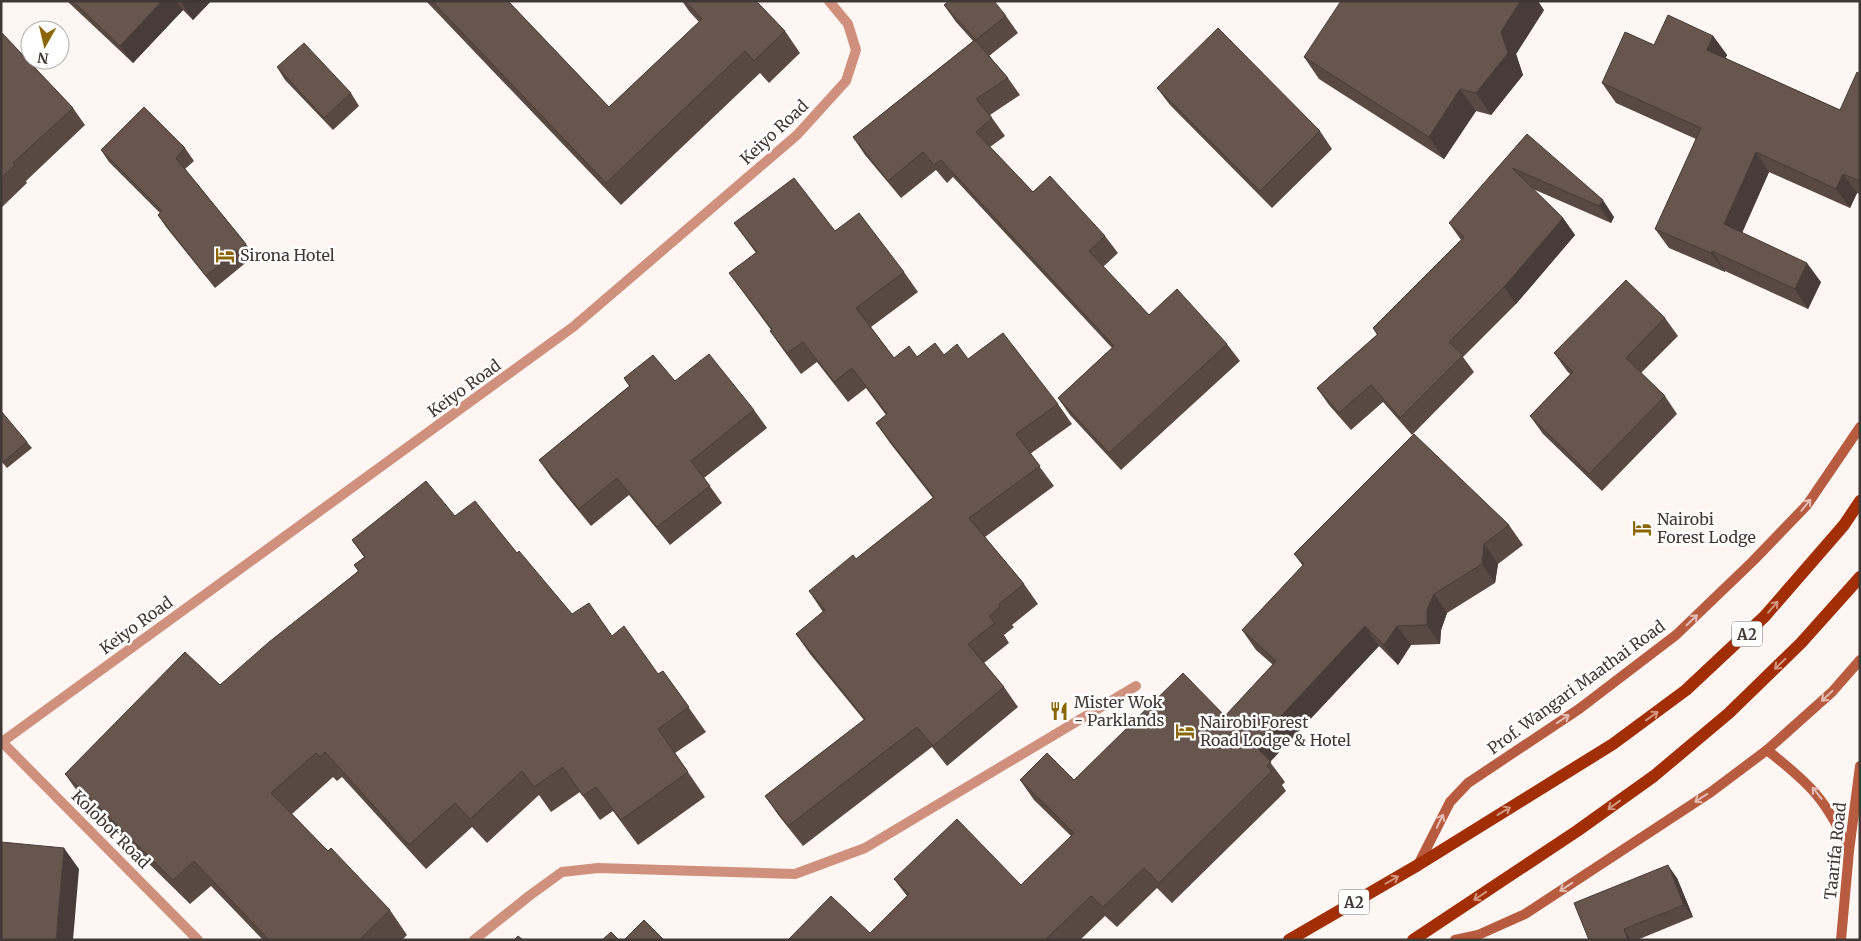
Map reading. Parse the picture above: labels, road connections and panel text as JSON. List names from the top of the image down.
{
  "streets": {
    "main road": ["A2", "Prof. Wangari Maathai Road", "Taarifa Road"],
    "street": ["Keiyo Road", "Kolobot Road"]
  },
  "crossings": [
    ["Keiyo Road", "Kolobot Road"],
    ["A2", "Prof. Wangari Maathai Road"]
  ],
  "places": {
    "hotel": ["Sirona Hotel", "Nairobi Forest Lodge", "Nairobi Forest Road Lodge & Hotel"],
    "restaurant": ["Mister Wok - Parklands"]
  },
  "north": "bottom"
}
